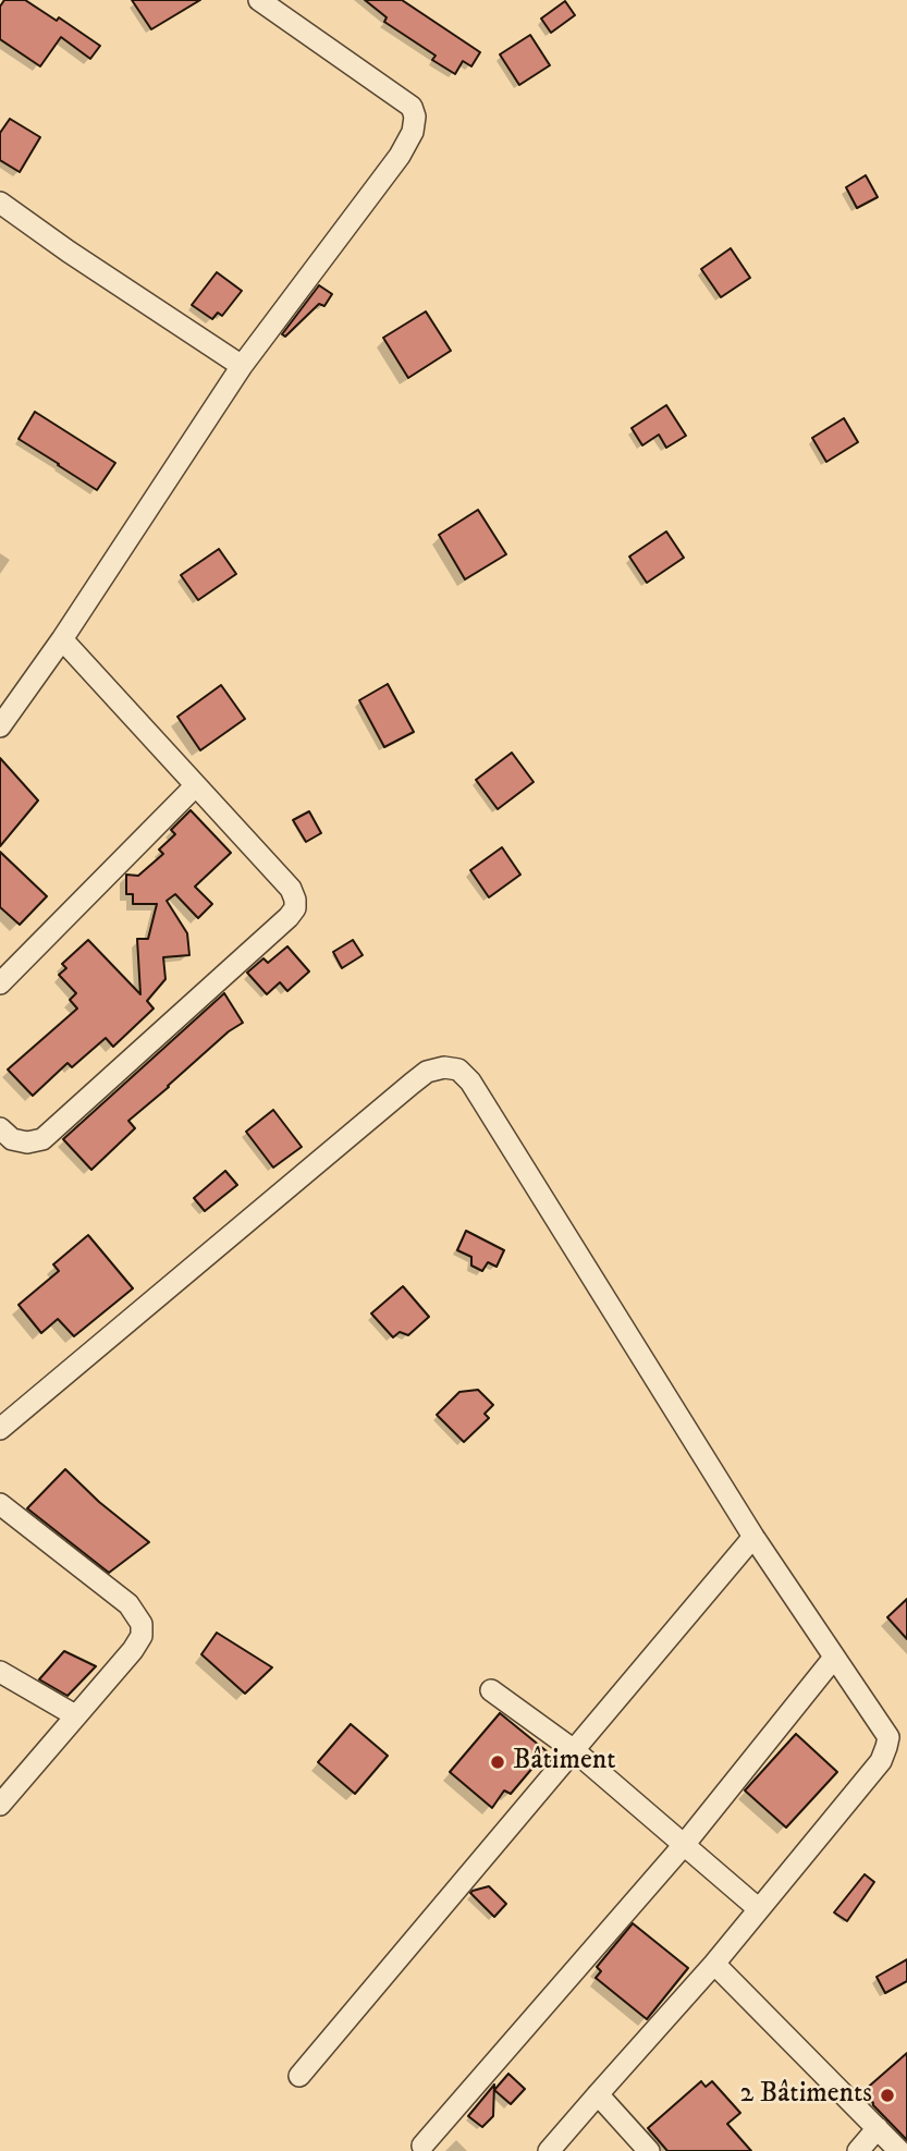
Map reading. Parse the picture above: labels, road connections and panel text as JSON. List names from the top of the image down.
{
  "places": ["Bâtiment", "2 Bâtiments"]
}
